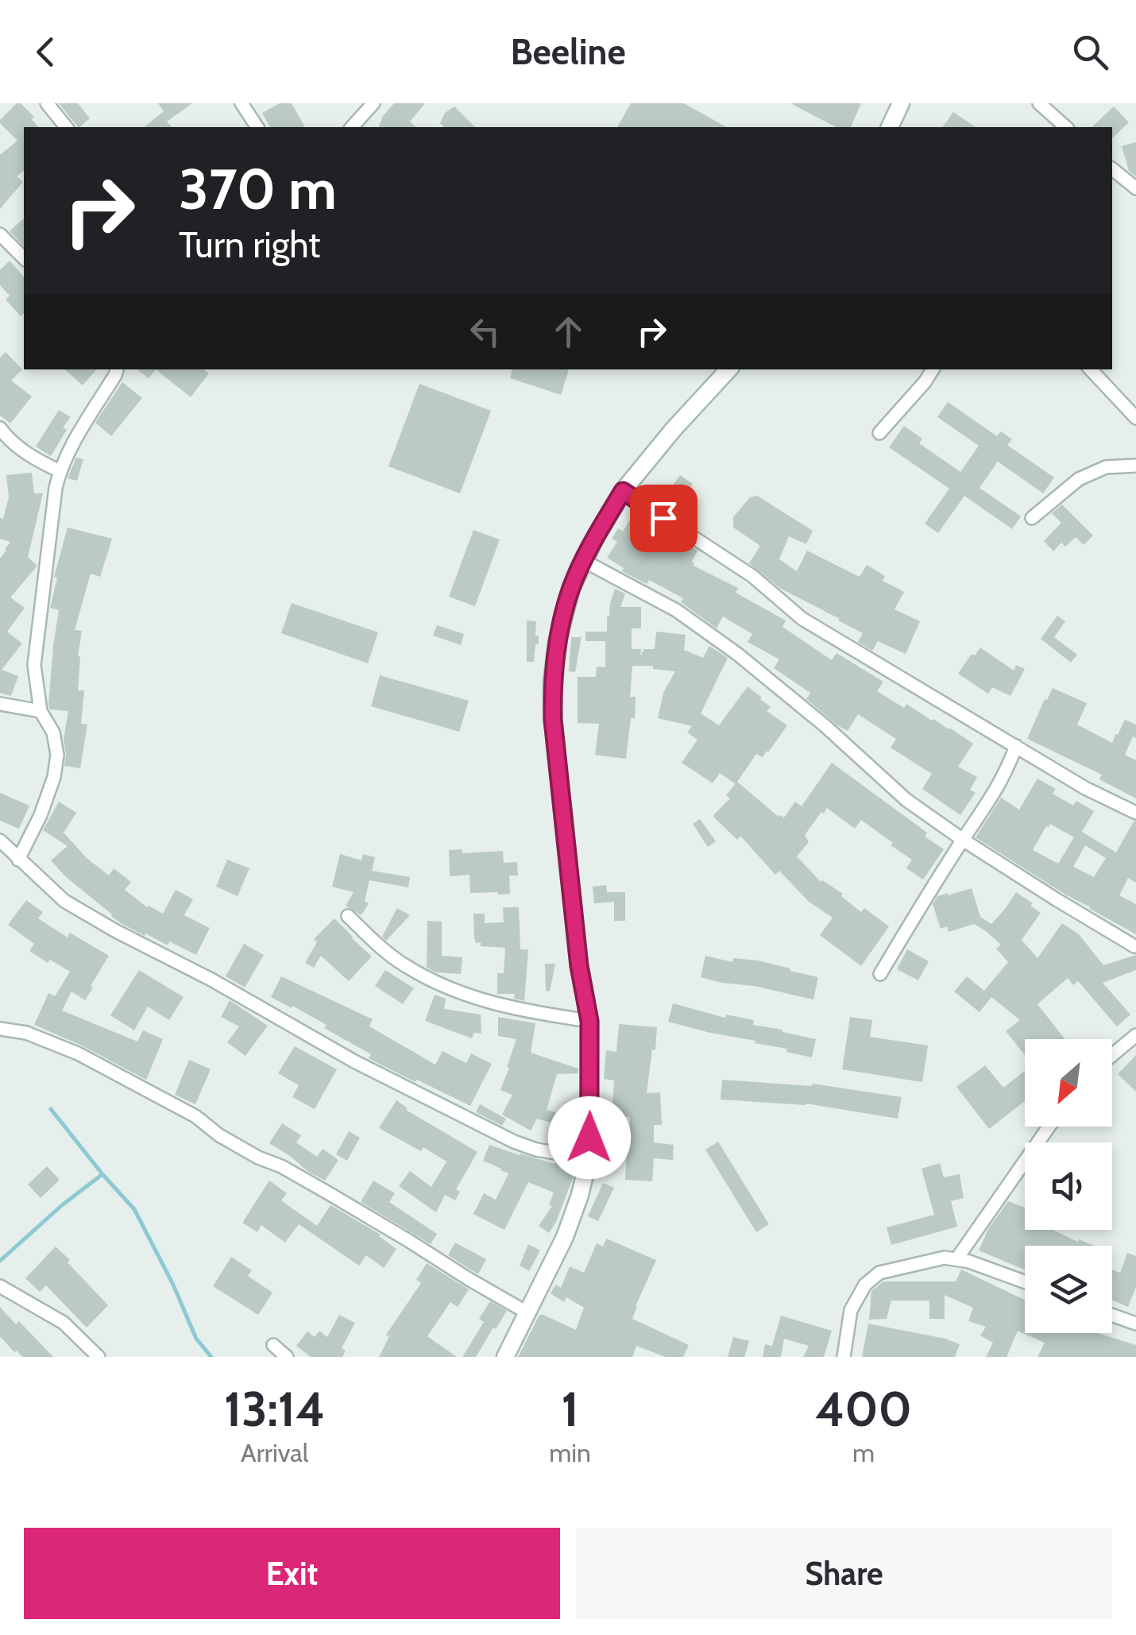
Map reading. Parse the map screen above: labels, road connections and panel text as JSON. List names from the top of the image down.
{
  "north": "bottom left",
  "page": {
    "header": "Beeline",
    "turn": ["370 m", "Turn right"],
    "eta": [
      "13:14",
      "Arrival",
      "1",
      "min",
      "400",
      "m"
    ],
    "buttons": ["Exit", "Share"]
  }
}
